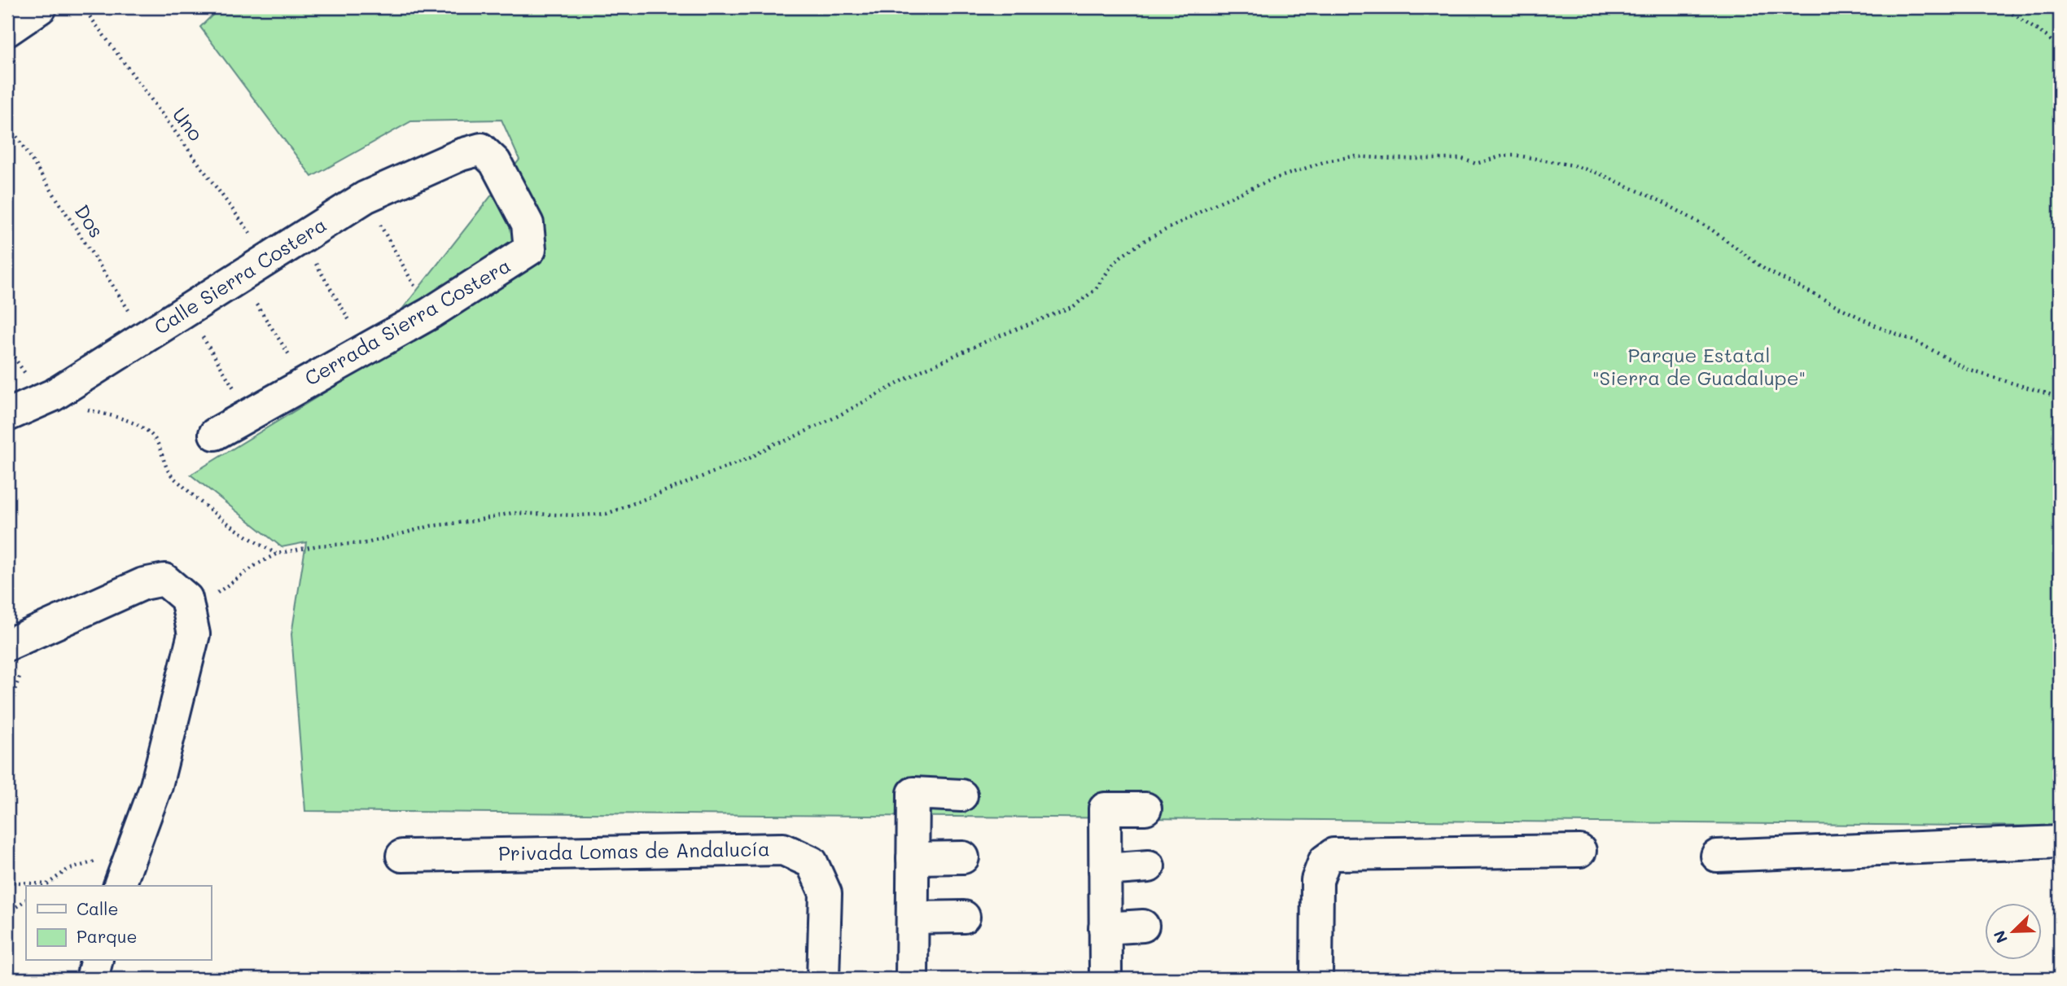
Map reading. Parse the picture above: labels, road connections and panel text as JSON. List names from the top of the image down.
{
  "streets": {
    "street": ["Calle Sierra Costera", "Cerrada Sierra Costera", "Privada Lomas de Andalucía"],
    "path": ["Uno", "Dos"]
  },
  "crossings": [
    ["Uno", "Calle Sierra Costera"],
    ["Dos", "Calle Sierra Costera"],
    ["Calle Sierra Costera", "Cerrada Sierra Costera"]
  ],
  "parks": ["Parque Estatal \"Sierra de Guadalupe\""],
  "legend": ["Calle", "Parque"],
  "north": "bottom left"
}
